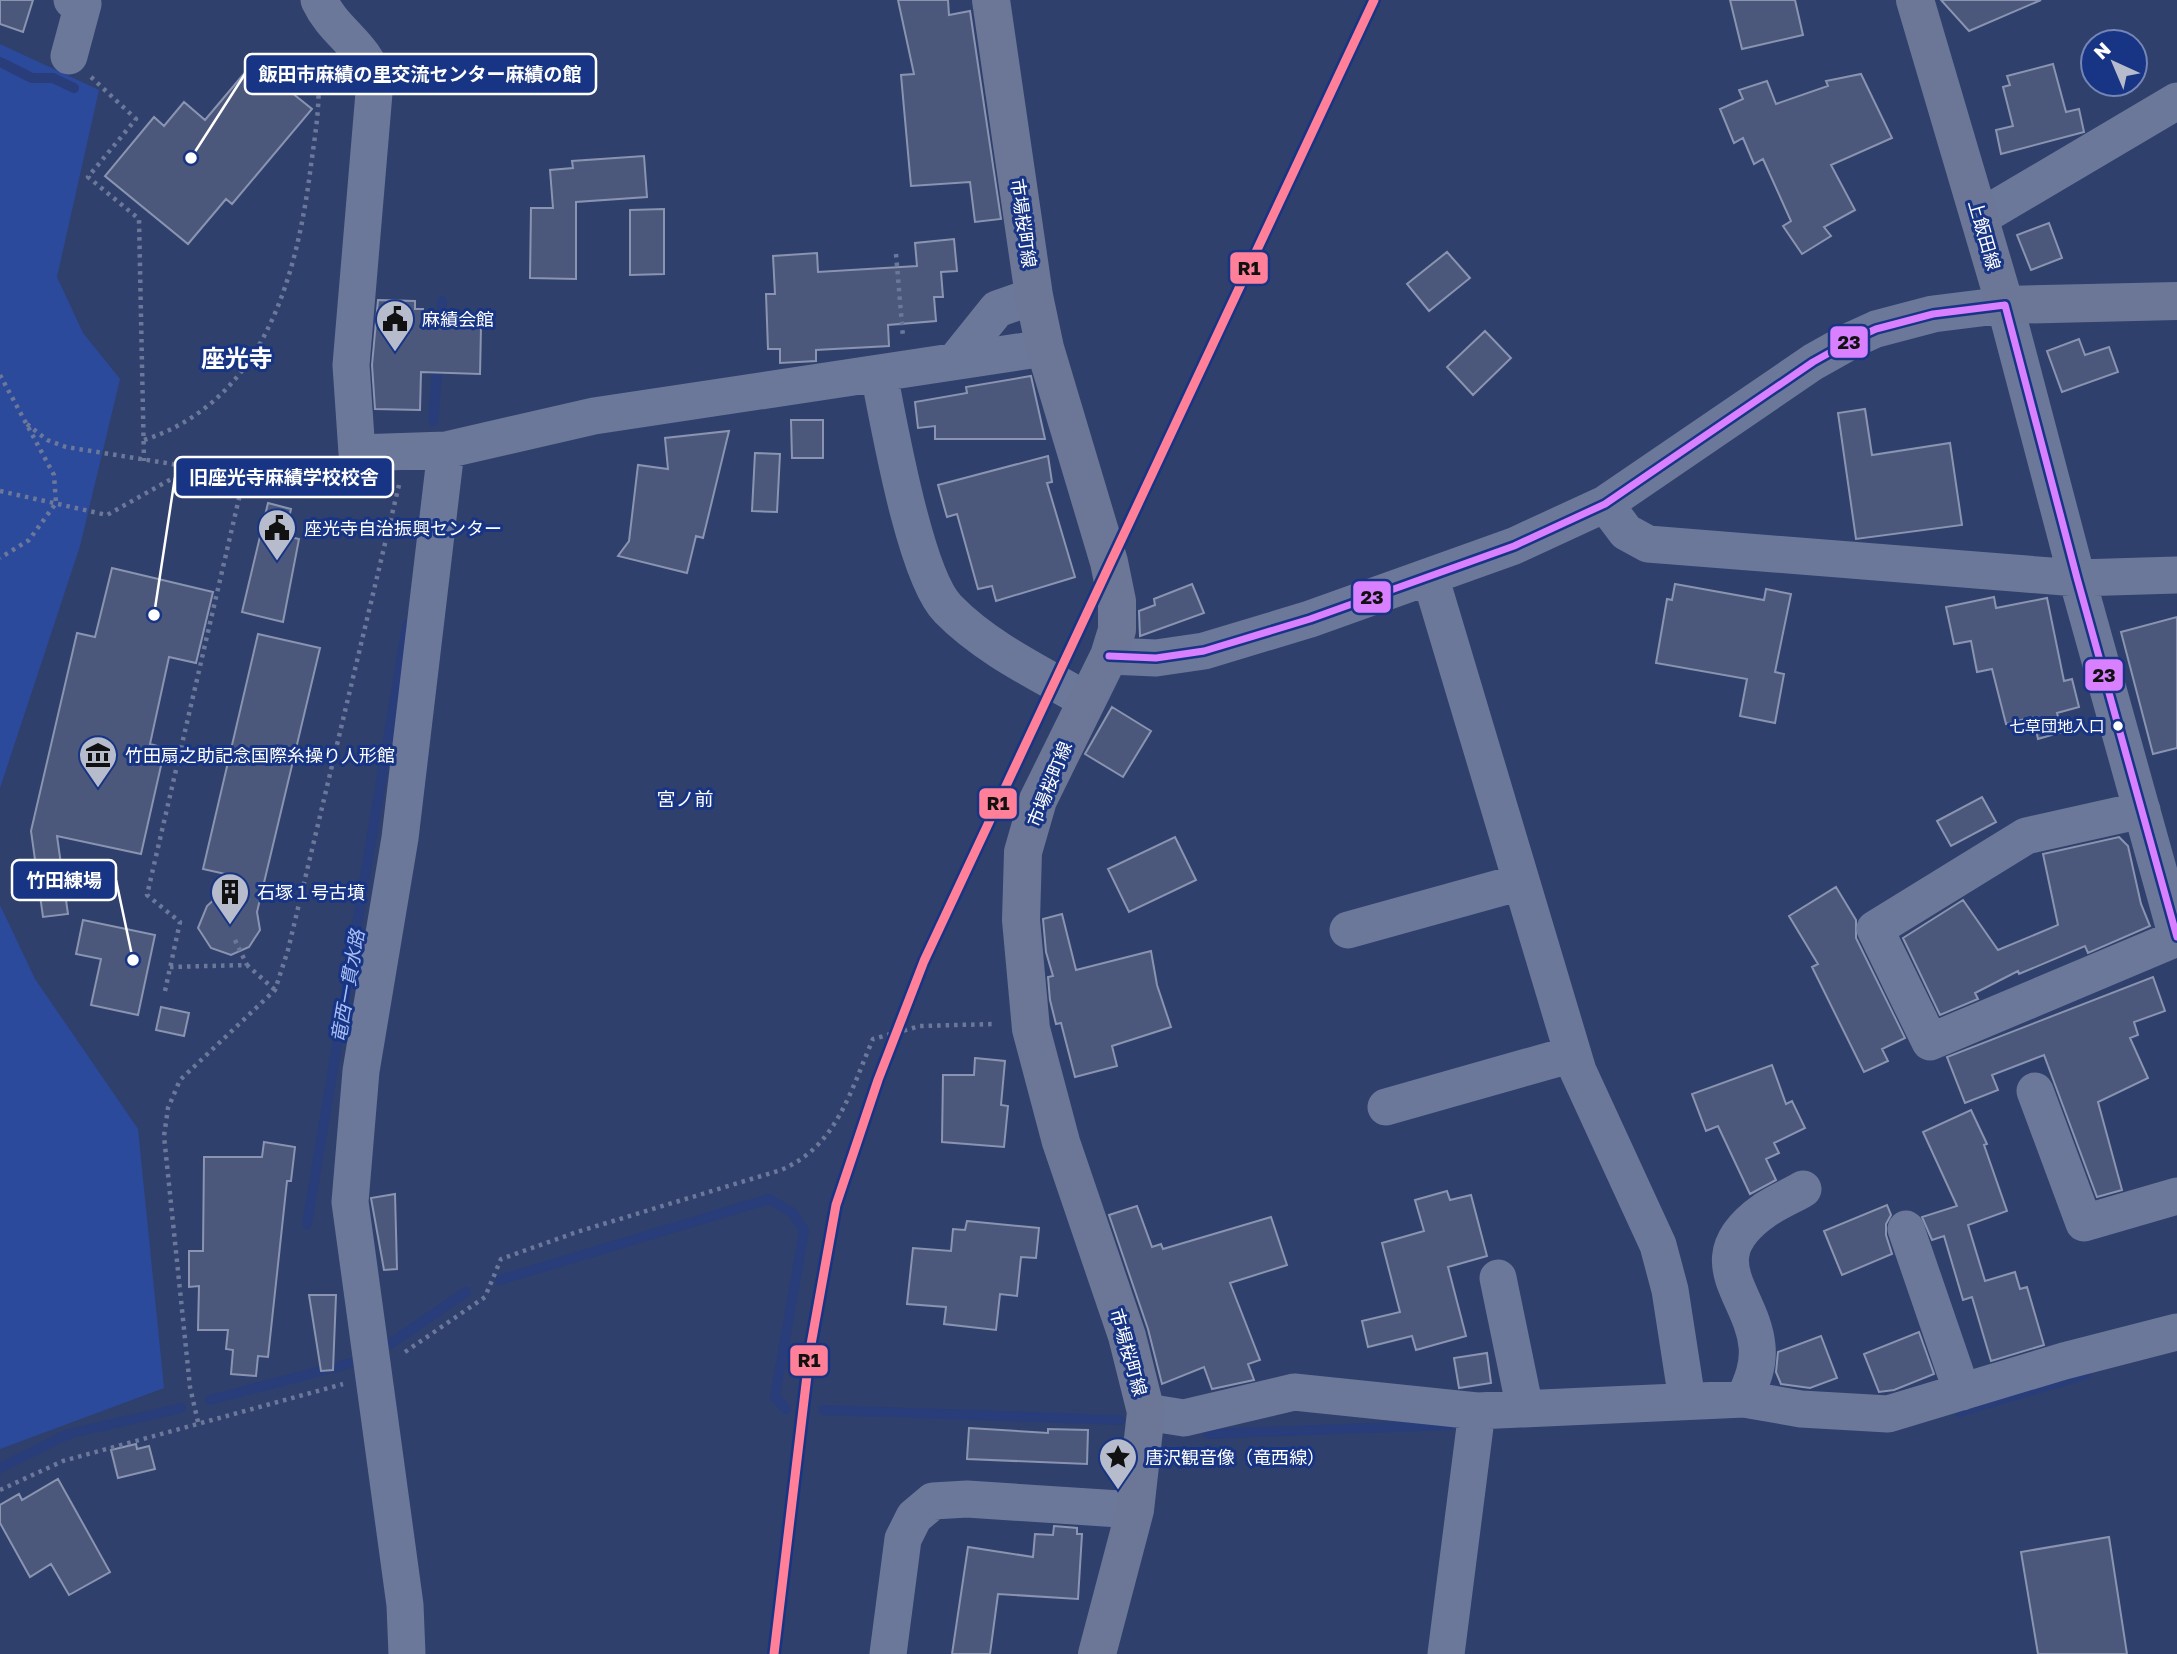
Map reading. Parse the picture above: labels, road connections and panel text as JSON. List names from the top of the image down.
{
  "streets": {
    "main road": ["市場桜町線", "上飯田線"]
  },
  "districts": ["座光寺", "宮ノ前"],
  "water": ["竜西一貫水路"],
  "places": {
    "other": [
      "飯田市麻績の里交流センター麻績の館",
      "旧座光寺麻績学校校舎",
      "七草団地入口",
      "竹田練場"
    ],
    "public building": ["麻績会館", "座光寺自治振興センター"],
    "museum": ["竹田扇之助記念国際糸操り人形館"],
    "building": ["石塚１号古墳"],
    "place": ["唐沢観音像（竜西線）"]
  },
  "lines": ["transit line R1", "transit line 23"],
  "north": "top left"
}
